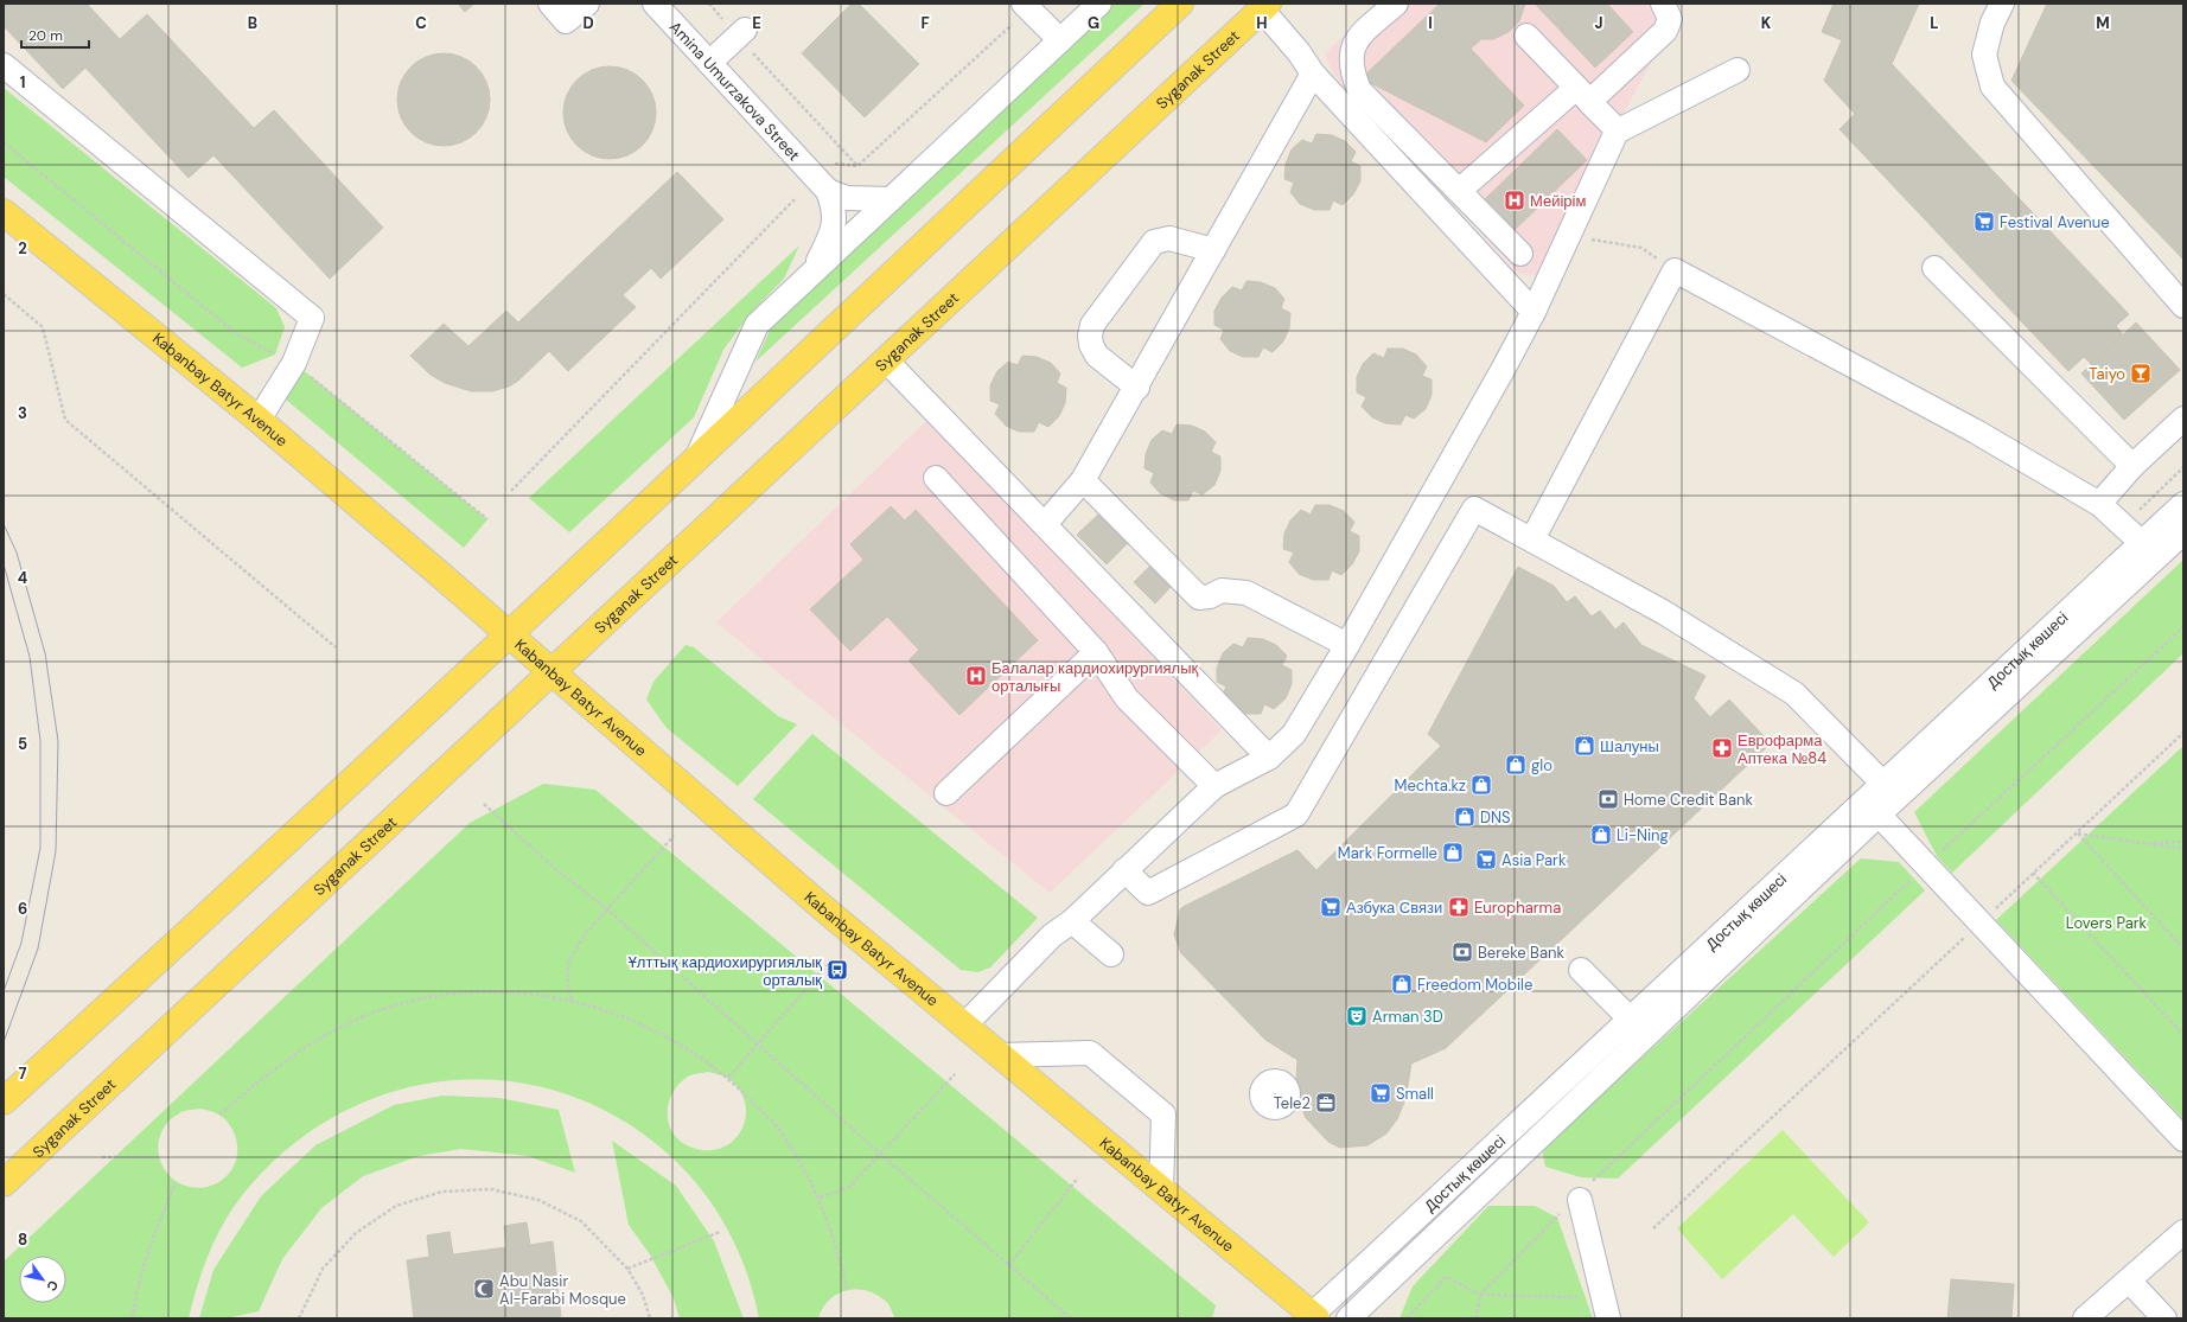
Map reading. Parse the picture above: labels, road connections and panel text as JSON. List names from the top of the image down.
{
  "streets": {
    "main road": ["Syganak Street", "Kabanbay Batyr Avenue"],
    "street": ["Amina Umurzakova Street", "Достық көшесі"]
  },
  "crossings": [
    ["Syganak Street", "Kabanbay Batyr Avenue"],
    ["Kabanbay Batyr Avenue", "Достық көшесі"]
  ],
  "parks": ["Lovers Park"],
  "places": {
    "hospital": ["Мейірім", "Балалар кардиохирургиялық орталығы"],
    "supermarket": [
      "Festival Avenue",
      "Asia Park",
      "Азбука Связи",
      "Small"
    ],
    "bar": ["Taiyo"],
    "shop": [
      "Шалуны",
      "glo",
      "Mechta.kz",
      "DNS",
      "Li-Ning",
      "Mark Formelle",
      "Freedom Mobile"
    ],
    "pharmacy": ["Еврофарма Аптека №84", "Europharma"],
    "bank": ["Home Credit Bank", "Bereke Bank"],
    "bus stop": ["Ұлттық кардиохирургиялық орталық"],
    "theatre": ["Arman 3D"],
    "office": ["Tele2"],
    "mosque": ["Abu Nasir Al-Farabi Mosque"]
  },
  "scale_bar": "20 m",
  "north": "bottom right",
  "grid": {
    "columns": [
      "B",
      "C",
      "D",
      "E",
      "F",
      "G",
      "H",
      "I",
      "J",
      "K",
      "L",
      "M"
    ],
    "rows": [
      "1",
      "2",
      "3",
      "4",
      "5",
      "6",
      "7",
      "8"
    ]
  }
}
